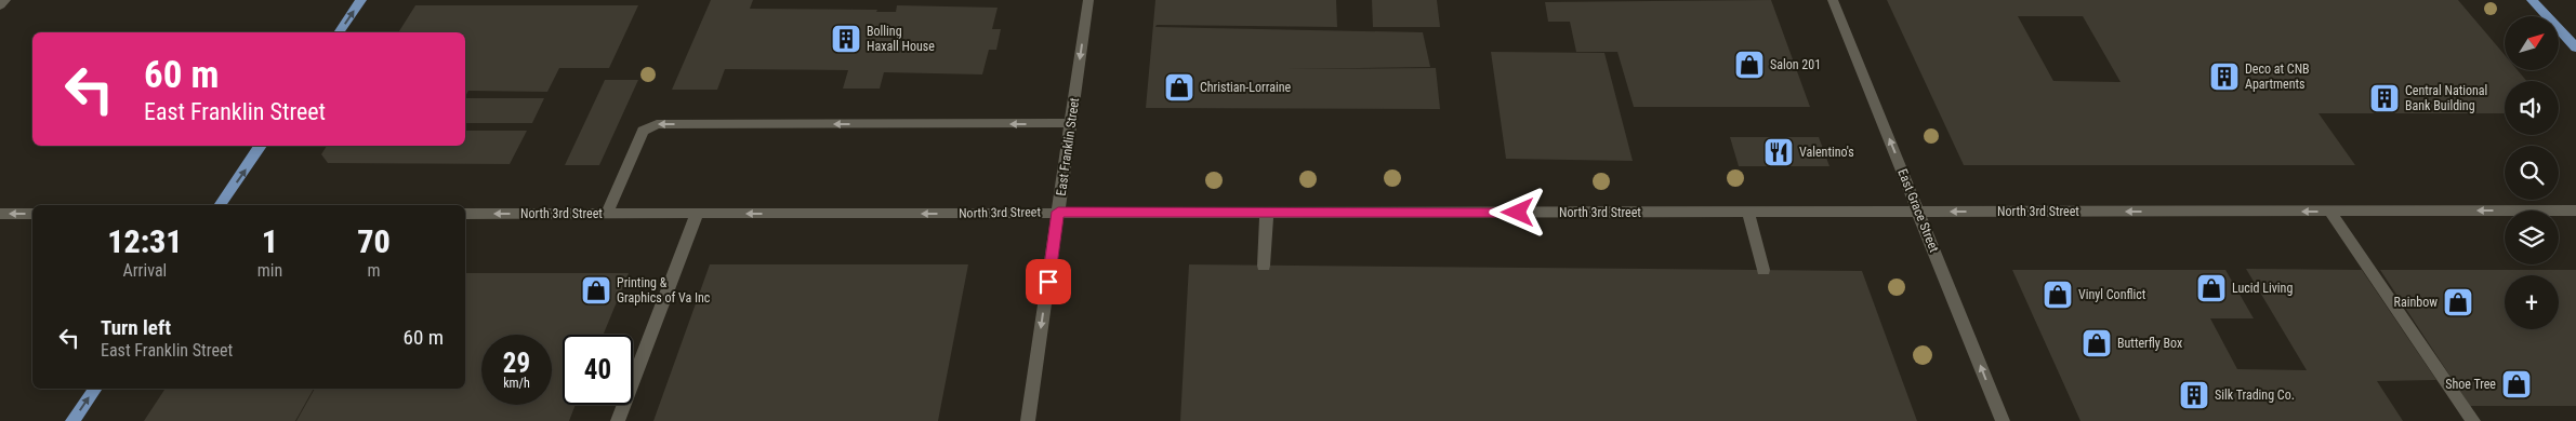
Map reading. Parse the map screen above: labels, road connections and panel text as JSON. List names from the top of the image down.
{
  "streets": {
    "street": ["East Franklin Street", "East Grace Street", "North 3rd Street"]
  },
  "crossings": [
    ["East Franklin Street", "North 3rd Street"],
    ["East Grace Street", "North 3rd Street"]
  ],
  "one_way": ["East Franklin Street", "East Grace Street", "North 3rd Street"],
  "places": {
    "building": [
      "Bolling Haxall House",
      "Deco at CNB Apartments",
      "Central National Bank Building",
      "Silk Trading Co."
    ],
    "shop": [
      "Salon 201",
      "Christian-Lorraine",
      "Lucid Living",
      "Printing & Graphics of Va Inc",
      "Vinyl Conflict",
      "Rainbow",
      "Butterfly Box",
      "Shoe Tree"
    ],
    "restaurant": ["Valentino's"]
  },
  "north": "top right",
  "page": {
    "map_buttons": "+",
    "turn": ["60 m", "East Franklin Street"],
    "eta": [
      "12:31",
      "Arrival",
      "1",
      "min",
      "70",
      "m"
    ],
    "list": [
      {
        "name": "Turn left",
        "note": "East Franklin Street",
        "value": "60 m"
      }
    ],
    "speed": "29 km/h",
    "limit": "40"
  }
}
